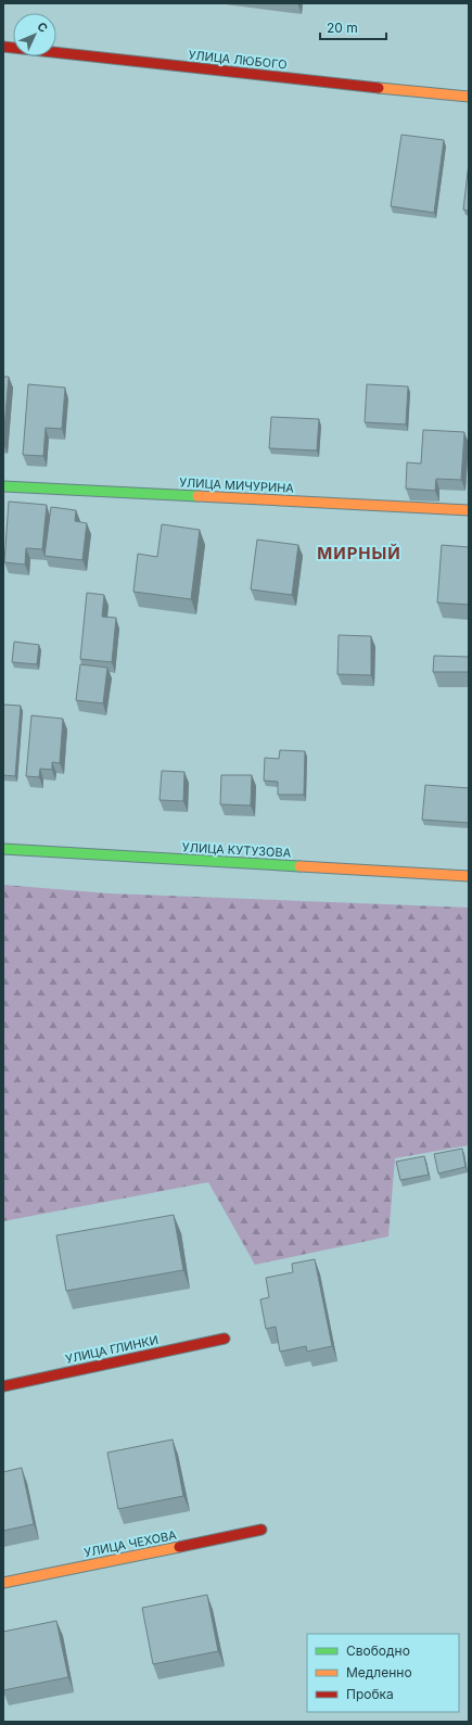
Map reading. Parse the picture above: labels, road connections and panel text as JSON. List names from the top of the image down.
{
  "streets": {
    "street": [
      "УЛИЦА ЛЮБОГО",
      "УЛИЦА МИЧУРИНА",
      "УЛИЦА КУТУЗОВА",
      "УЛИЦА ГЛИНКИ",
      "УЛИЦА ЧЕХОВА"
    ]
  },
  "districts": ["МИРНЫЙ"],
  "legend": ["Свободно", "Медленно", "Пробка"],
  "scale_bar": "20 m",
  "north": "top right"
}
